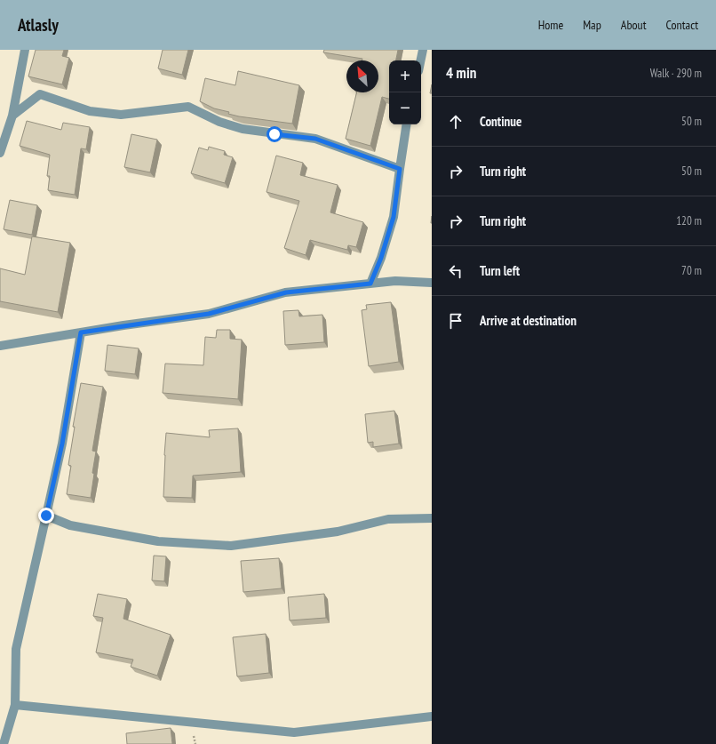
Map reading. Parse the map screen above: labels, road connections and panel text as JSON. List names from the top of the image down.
{
  "north": "top left",
  "page": {
    "header": "Atlasly",
    "nav": [
      "Home",
      "Map",
      "About",
      "Contact"
    ],
    "heading": ["4 min", "Walk · 290 m"],
    "map_buttons": ["+", "−"],
    "list": [
      ["Continue", "50 m"],
      ["Turn right", "50 m"],
      ["Turn right", "120 m"],
      ["Turn left", "70 m"],
      "Arrive at destination"
    ]
  }
}
